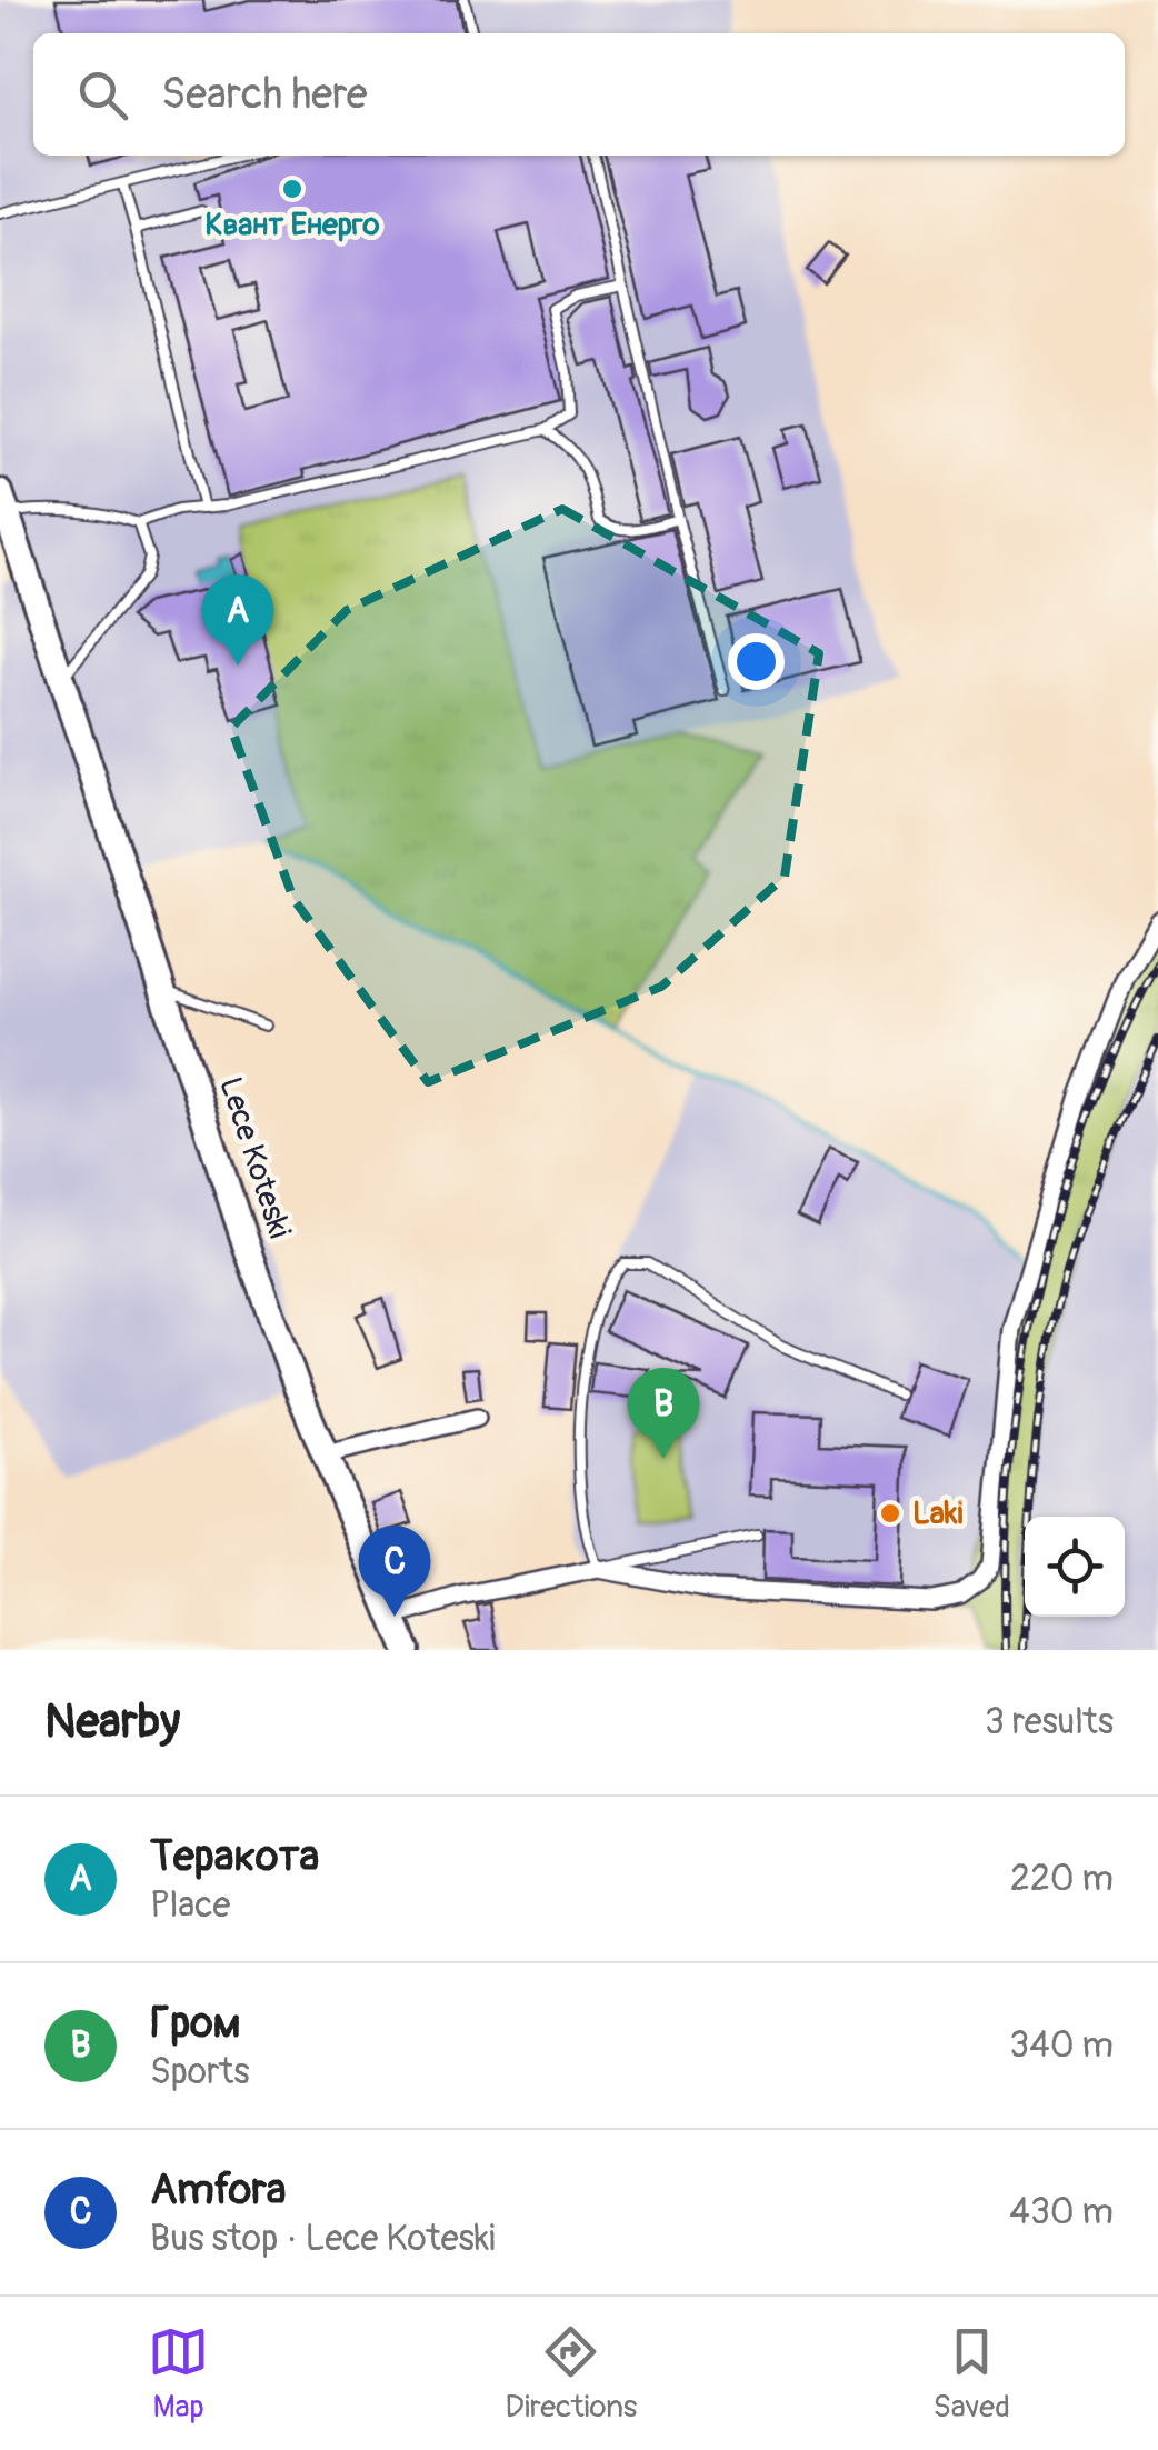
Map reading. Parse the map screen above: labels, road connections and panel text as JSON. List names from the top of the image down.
{
  "streets": {
    "main road": ["Lece Koteski"]
  },
  "places": ["Квант Енерго", "Laki"],
  "page": {
    "search": "Search here",
    "pins": ["A", "B", "C"],
    "heading": ["Nearby", "3 results"],
    "list": [
      {
        "mark": "A",
        "name": "Теракота",
        "note": "Place",
        "value": "220 m"
      },
      {
        "mark": "B",
        "name": "Гром",
        "note": "Sports",
        "value": "340 m"
      },
      {
        "mark": "C",
        "name": "Amfora",
        "note": "Bus stop · Lece Koteski",
        "value": "430 m"
      }
    ],
    "nav": ["Map", "Directions", "Saved"]
  }
}
